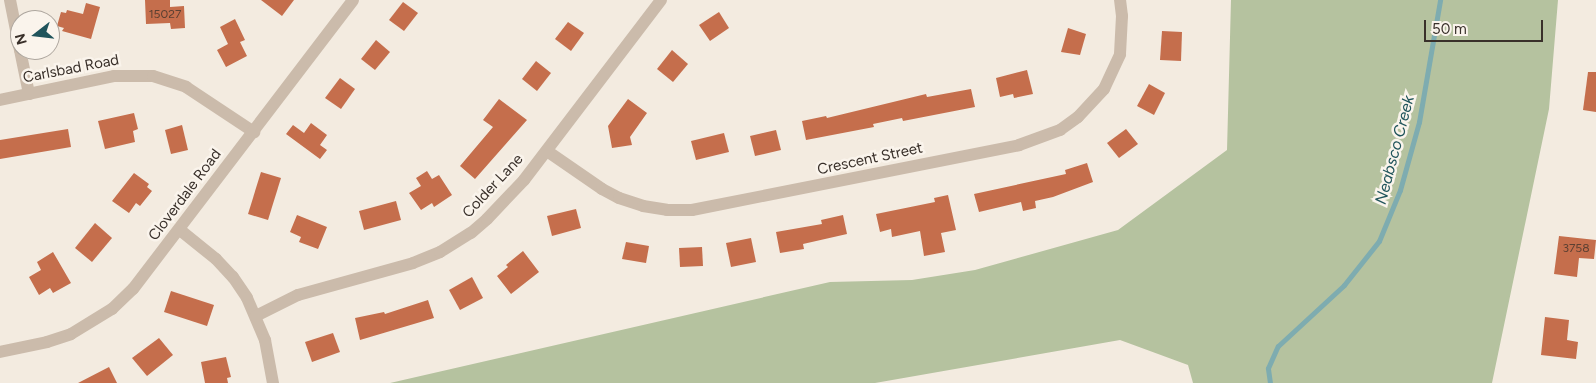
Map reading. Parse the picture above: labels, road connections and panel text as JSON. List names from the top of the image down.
{
  "streets": {
    "street": [
      "Carlsbad Road",
      "Crescent Street",
      "Colder Lane",
      "Cloverdale Road"
    ]
  },
  "crossings": [
    ["Carlsbad Road", "Cloverdale Road"],
    ["Crescent Street", "Colder Lane"]
  ],
  "water": ["Neabsco Creek"],
  "house_numbers": ["15027", "3758"],
  "scale_bar": "50 m",
  "north": "left"
}
